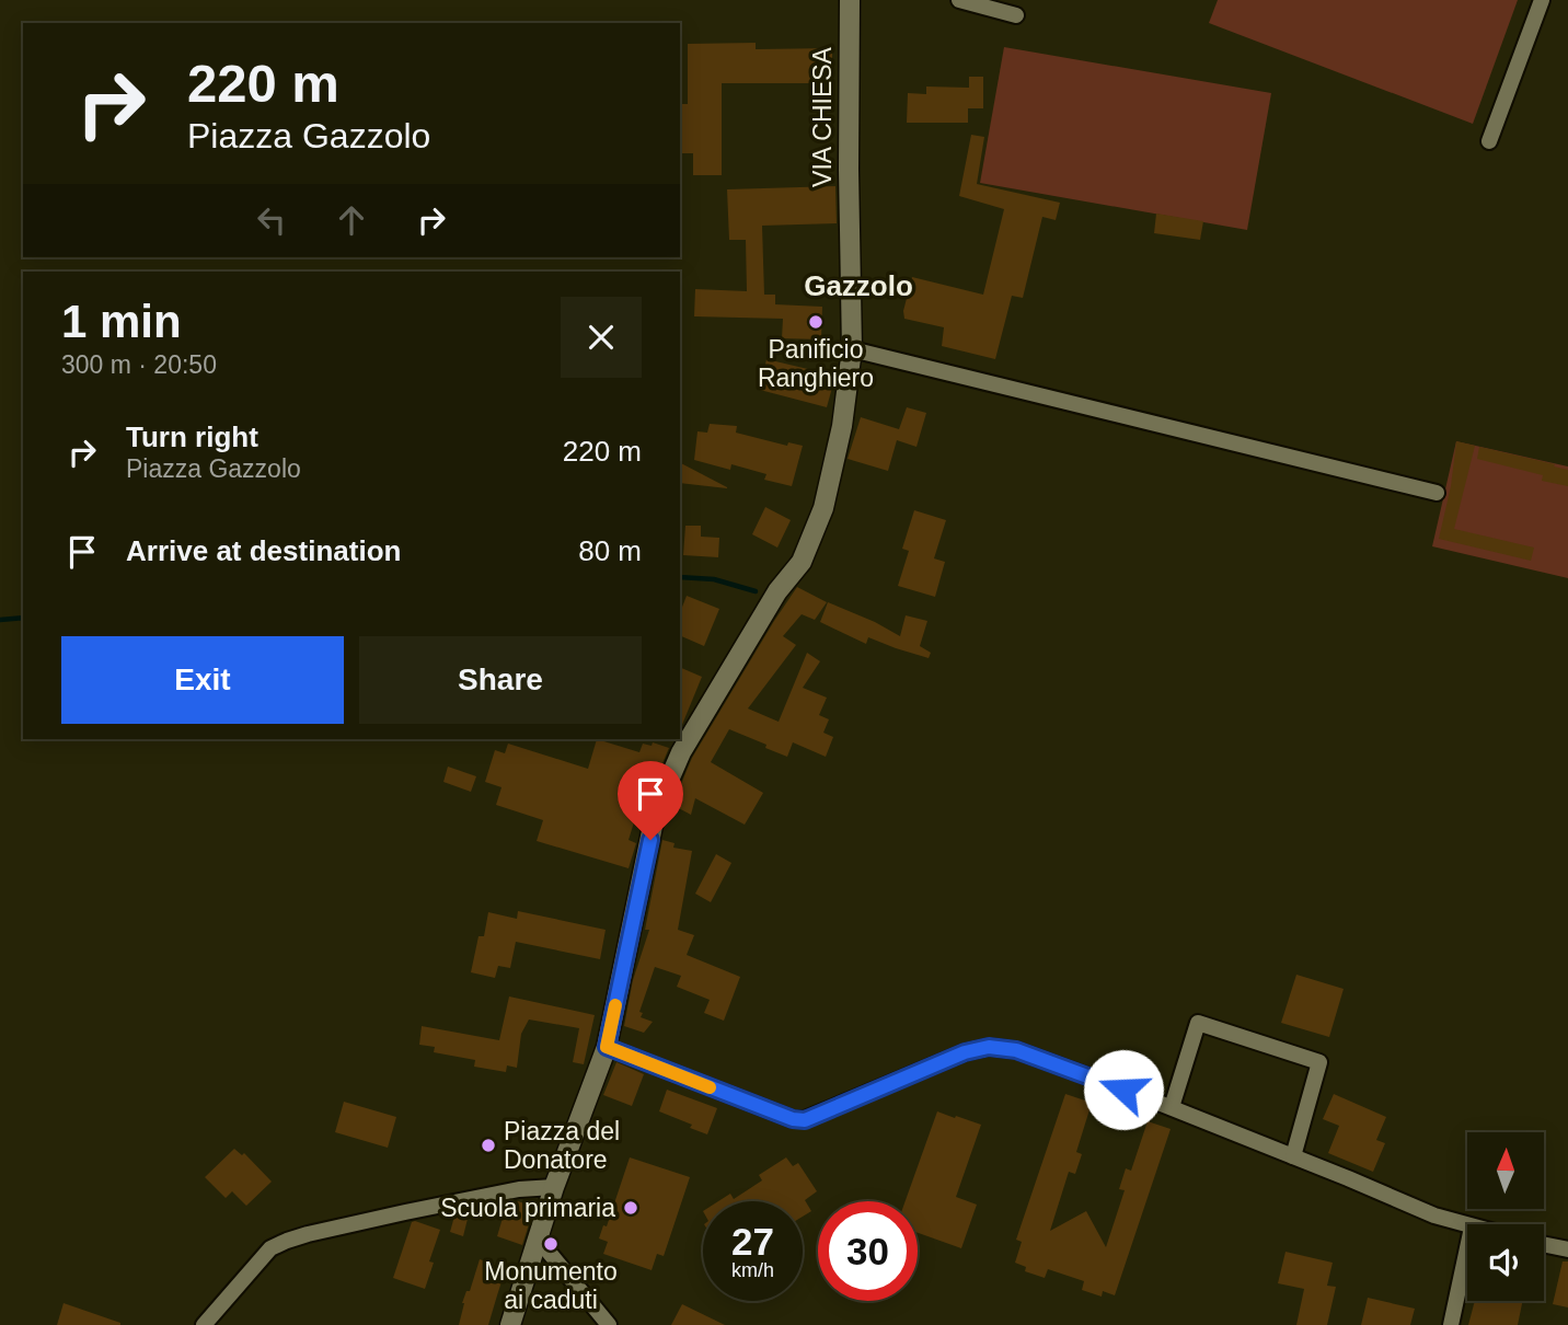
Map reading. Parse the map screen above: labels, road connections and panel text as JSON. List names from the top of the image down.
{
  "streets": {
    "street": ["VIA CHIESA"]
  },
  "districts": ["Gazzolo"],
  "places": [
    "Panificio Ranghiero",
    "Piazza del Donatore",
    "Scuola primaria",
    "Monumento ai caduti"
  ],
  "north": "top",
  "page": {
    "turn": ["220 m", "Piazza Gazzolo"],
    "heading": ["1 min", "300 m · 20:50"],
    "list": [
      {
        "name": "Turn right",
        "note": "Piazza Gazzolo",
        "value": "220 m"
      },
      {
        "name": "Arrive at destination",
        "value": "80 m"
      }
    ],
    "buttons": ["Exit", "Share"],
    "speed": "27 km/h",
    "limit": "30"
  }
}
